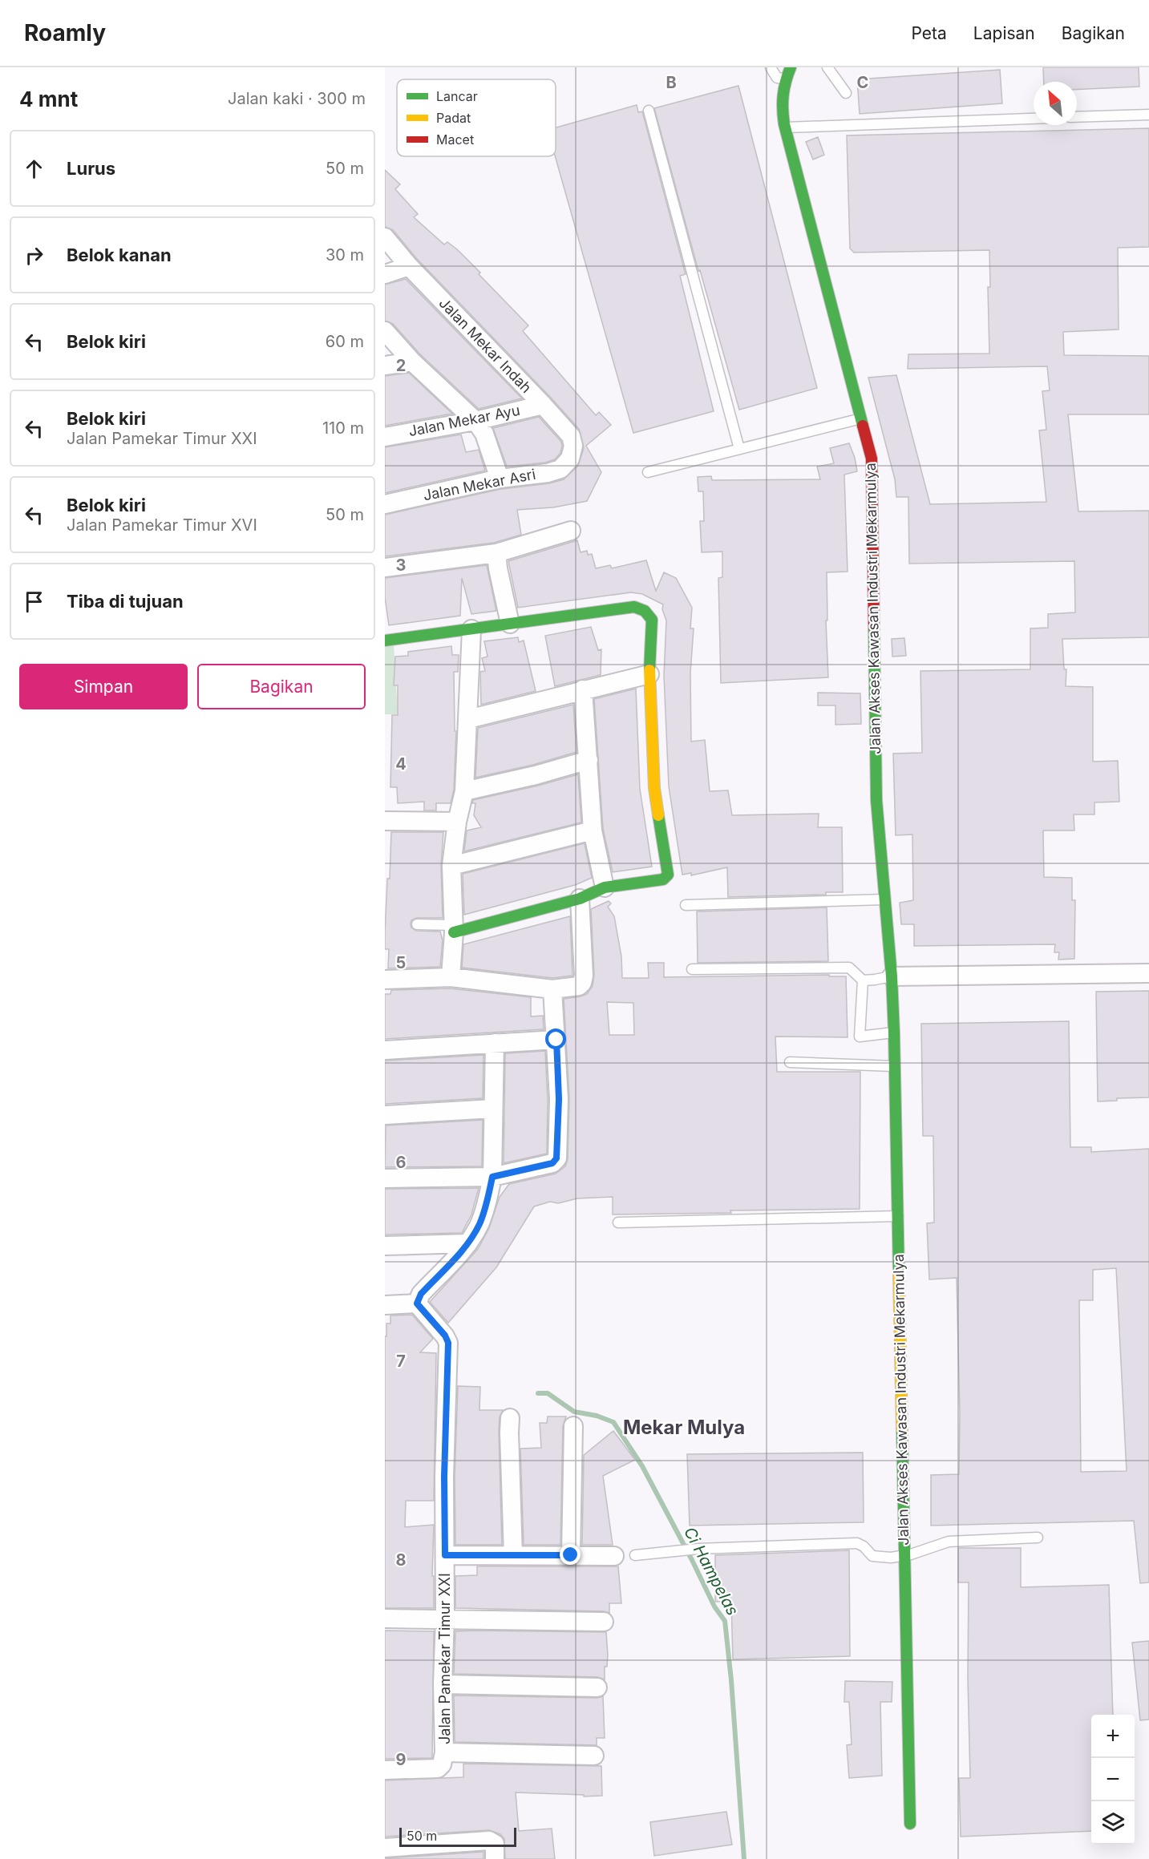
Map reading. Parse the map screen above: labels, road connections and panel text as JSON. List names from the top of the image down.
{
  "streets": {
    "street": [
      "Jalan Mekar Indah",
      "Jalan Mekar Ayu",
      "Jalan Mekar Asri",
      "Jalan Akses Kawasan Industri Mekarmulya",
      "Jalan Pamekar Timur XXI"
    ]
  },
  "crossings": [
    ["Jalan Mekar Indah", "Jalan Mekar Ayu"],
    ["Jalan Mekar Indah", "Jalan Mekar Asri"]
  ],
  "districts": ["Mekar Mulya"],
  "water": ["Ci Hampelas"],
  "legend": ["Lancar", "Padat", "Macet"],
  "scale_bar": "50 m",
  "north": "top left",
  "page": {
    "header": "Roamly",
    "nav": ["Peta", "Lapisan", "Bagikan"],
    "heading": ["4 mnt", "Jalan kaki · 300 m"],
    "list": [
      ["Lurus", "50 m"],
      ["Belok kanan", "30 m"],
      ["Belok kiri", "60 m"],
      ["Belok kiri", "Jalan Pamekar Timur XXI", "110 m"],
      ["Belok kiri", "Jalan Pamekar Timur XVI", "50 m"],
      "Tiba di tujuan"
    ],
    "buttons": ["Simpan", "Bagikan"],
    "map_buttons": ["+", "−"],
    "scale": "50 m"
  },
  "grid": {
    "columns": ["B", "C"],
    "rows": [
      "2",
      "3",
      "4",
      "5",
      "6",
      "7",
      "8",
      "9"
    ]
  }
}
